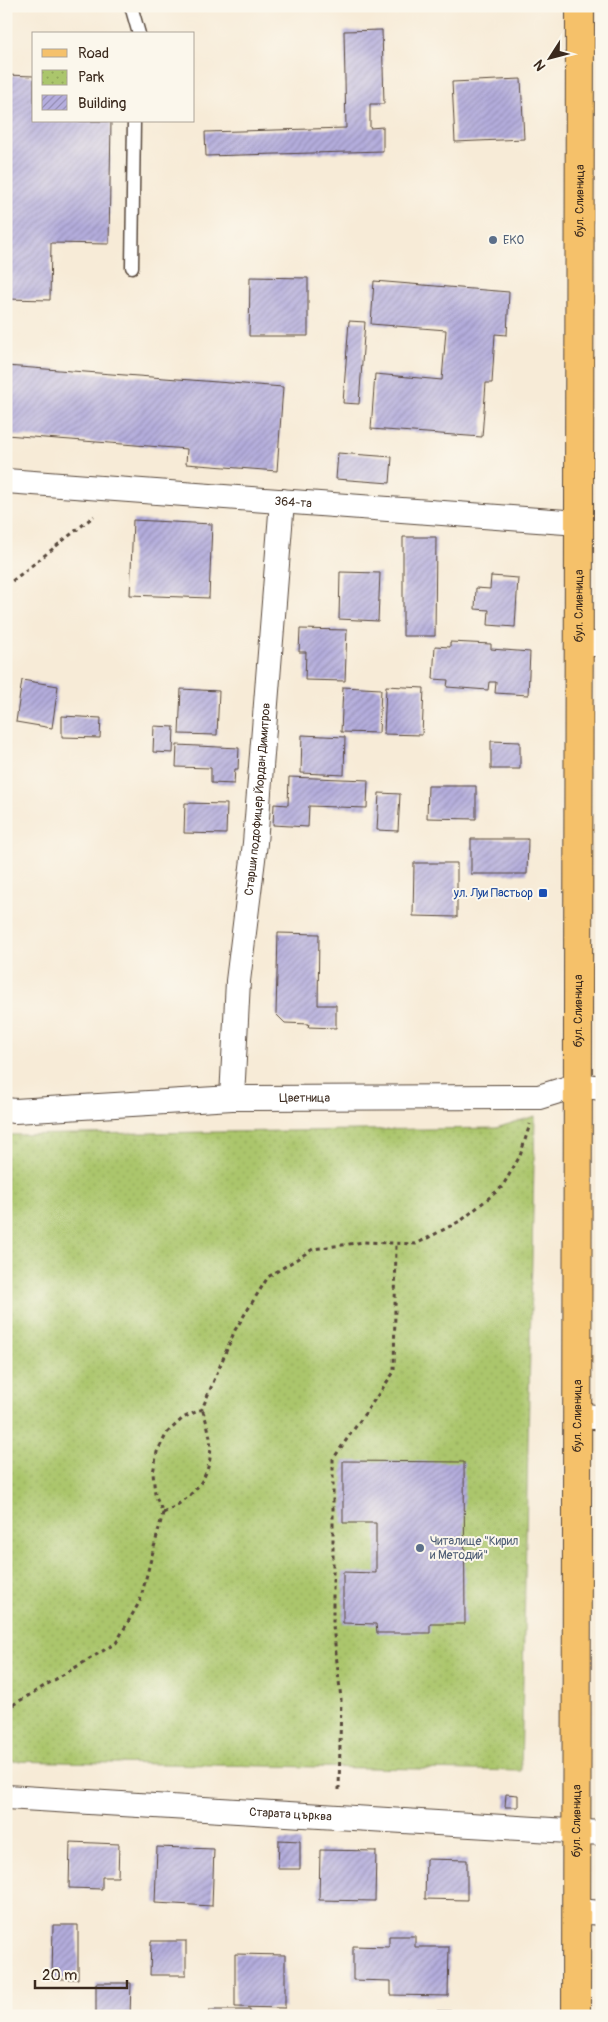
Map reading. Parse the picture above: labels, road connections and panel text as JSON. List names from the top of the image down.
{
  "streets": {
    "main road": ["бул. Сливница"],
    "street": [
      "364-та",
      "Старши подофицер Йордан Димитров",
      "Цветница",
      "Старата църква"
    ]
  },
  "crossings": [
    ["бул. Сливница", "364-та"],
    ["бул. Сливница", "Цветница"],
    ["бул. Сливница", "Старата църква"],
    ["364-та", "Старши подофицер Йордан Димитров"],
    ["Старши подофицер Йордан Димитров", "Цветница"]
  ],
  "places": {
    "other": ["EKO", "Читалище \"Кирил и Методий\""],
    "transit": ["ул. Луи Пастьор"]
  },
  "legend": ["Road", "Park", "Building"],
  "scale_bar": "20 m",
  "north": "bottom left"
}
